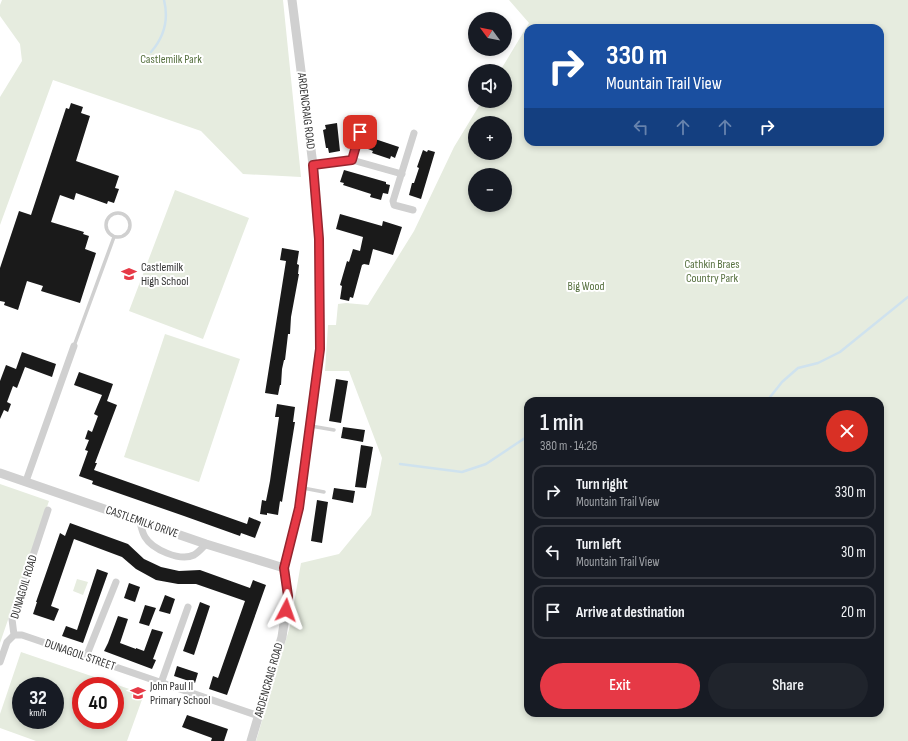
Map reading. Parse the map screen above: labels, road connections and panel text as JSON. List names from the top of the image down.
{
  "streets": {
    "street": [
      "ARDENCRAIG ROAD",
      "CASTLEMILK DRIVE",
      "DUNAGOIL ROAD",
      "DUNAGOIL STREET"
    ]
  },
  "crossings": [
    ["ARDENCRAIG ROAD", "CASTLEMILK DRIVE"],
    ["ARDENCRAIG ROAD", "DUNAGOIL STREET"],
    ["DUNAGOIL ROAD", "DUNAGOIL STREET"]
  ],
  "parks": ["Castlemilk Park", "Cathkin Braes Country Park", "Big Wood"],
  "places": {
    "school or university": ["Castlemilk High School", "John Paul II Primary School"]
  },
  "north": "top left",
  "page": {
    "map_buttons": ["+", "−"],
    "turn": ["330 m", "Mountain Trail View"],
    "heading": ["1 min", "380 m · 14:26"],
    "list": [
      {
        "name": "Turn right",
        "note": "Mountain Trail View",
        "value": "330 m"
      },
      {
        "name": "Turn left",
        "note": "Mountain Trail View",
        "value": "30 m"
      },
      {
        "name": "Arrive at destination",
        "value": "20 m"
      }
    ],
    "buttons": ["Exit", "Share"],
    "speed": "32 km/h",
    "limit": "40"
  }
}
